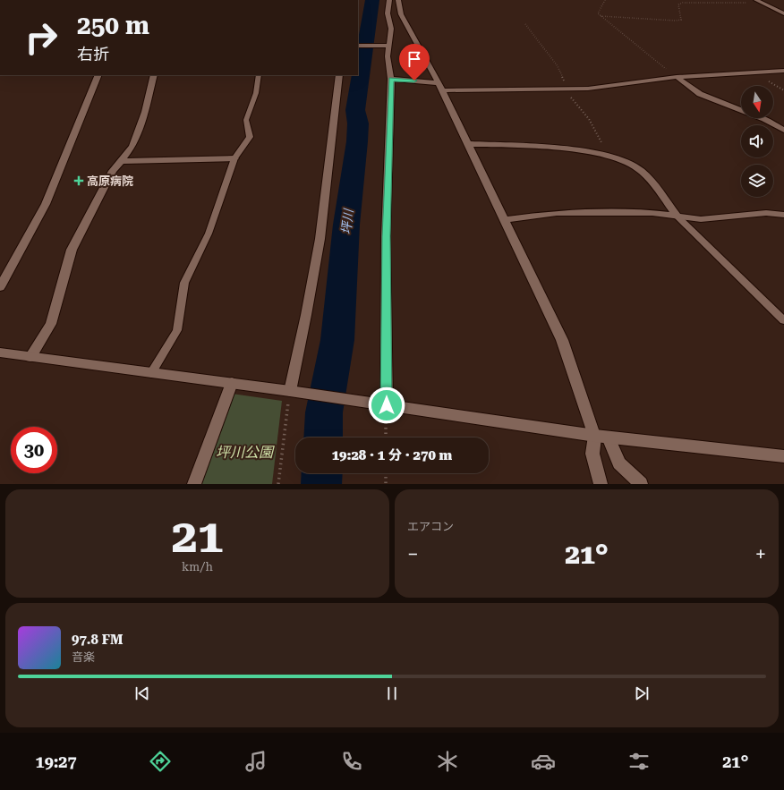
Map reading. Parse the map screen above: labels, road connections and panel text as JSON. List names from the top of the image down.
{
  "water": ["坪川"],
  "parks": ["坪川公園"],
  "places": {
    "health": ["高原病院"]
  },
  "north": "bottom",
  "page": {
    "turn": ["250 m", "右折"],
    "limit": "30",
    "trip": "19:28 · 1 分 · 270 m",
    "tile": [
      ["21", "km/h"],
      "エアコン"
    ],
    "heat": ["−", "21°", "+"],
    "song": ["97.8 FM", "音楽"],
    "tabs": ["19:27", "21°"]
  }
}
